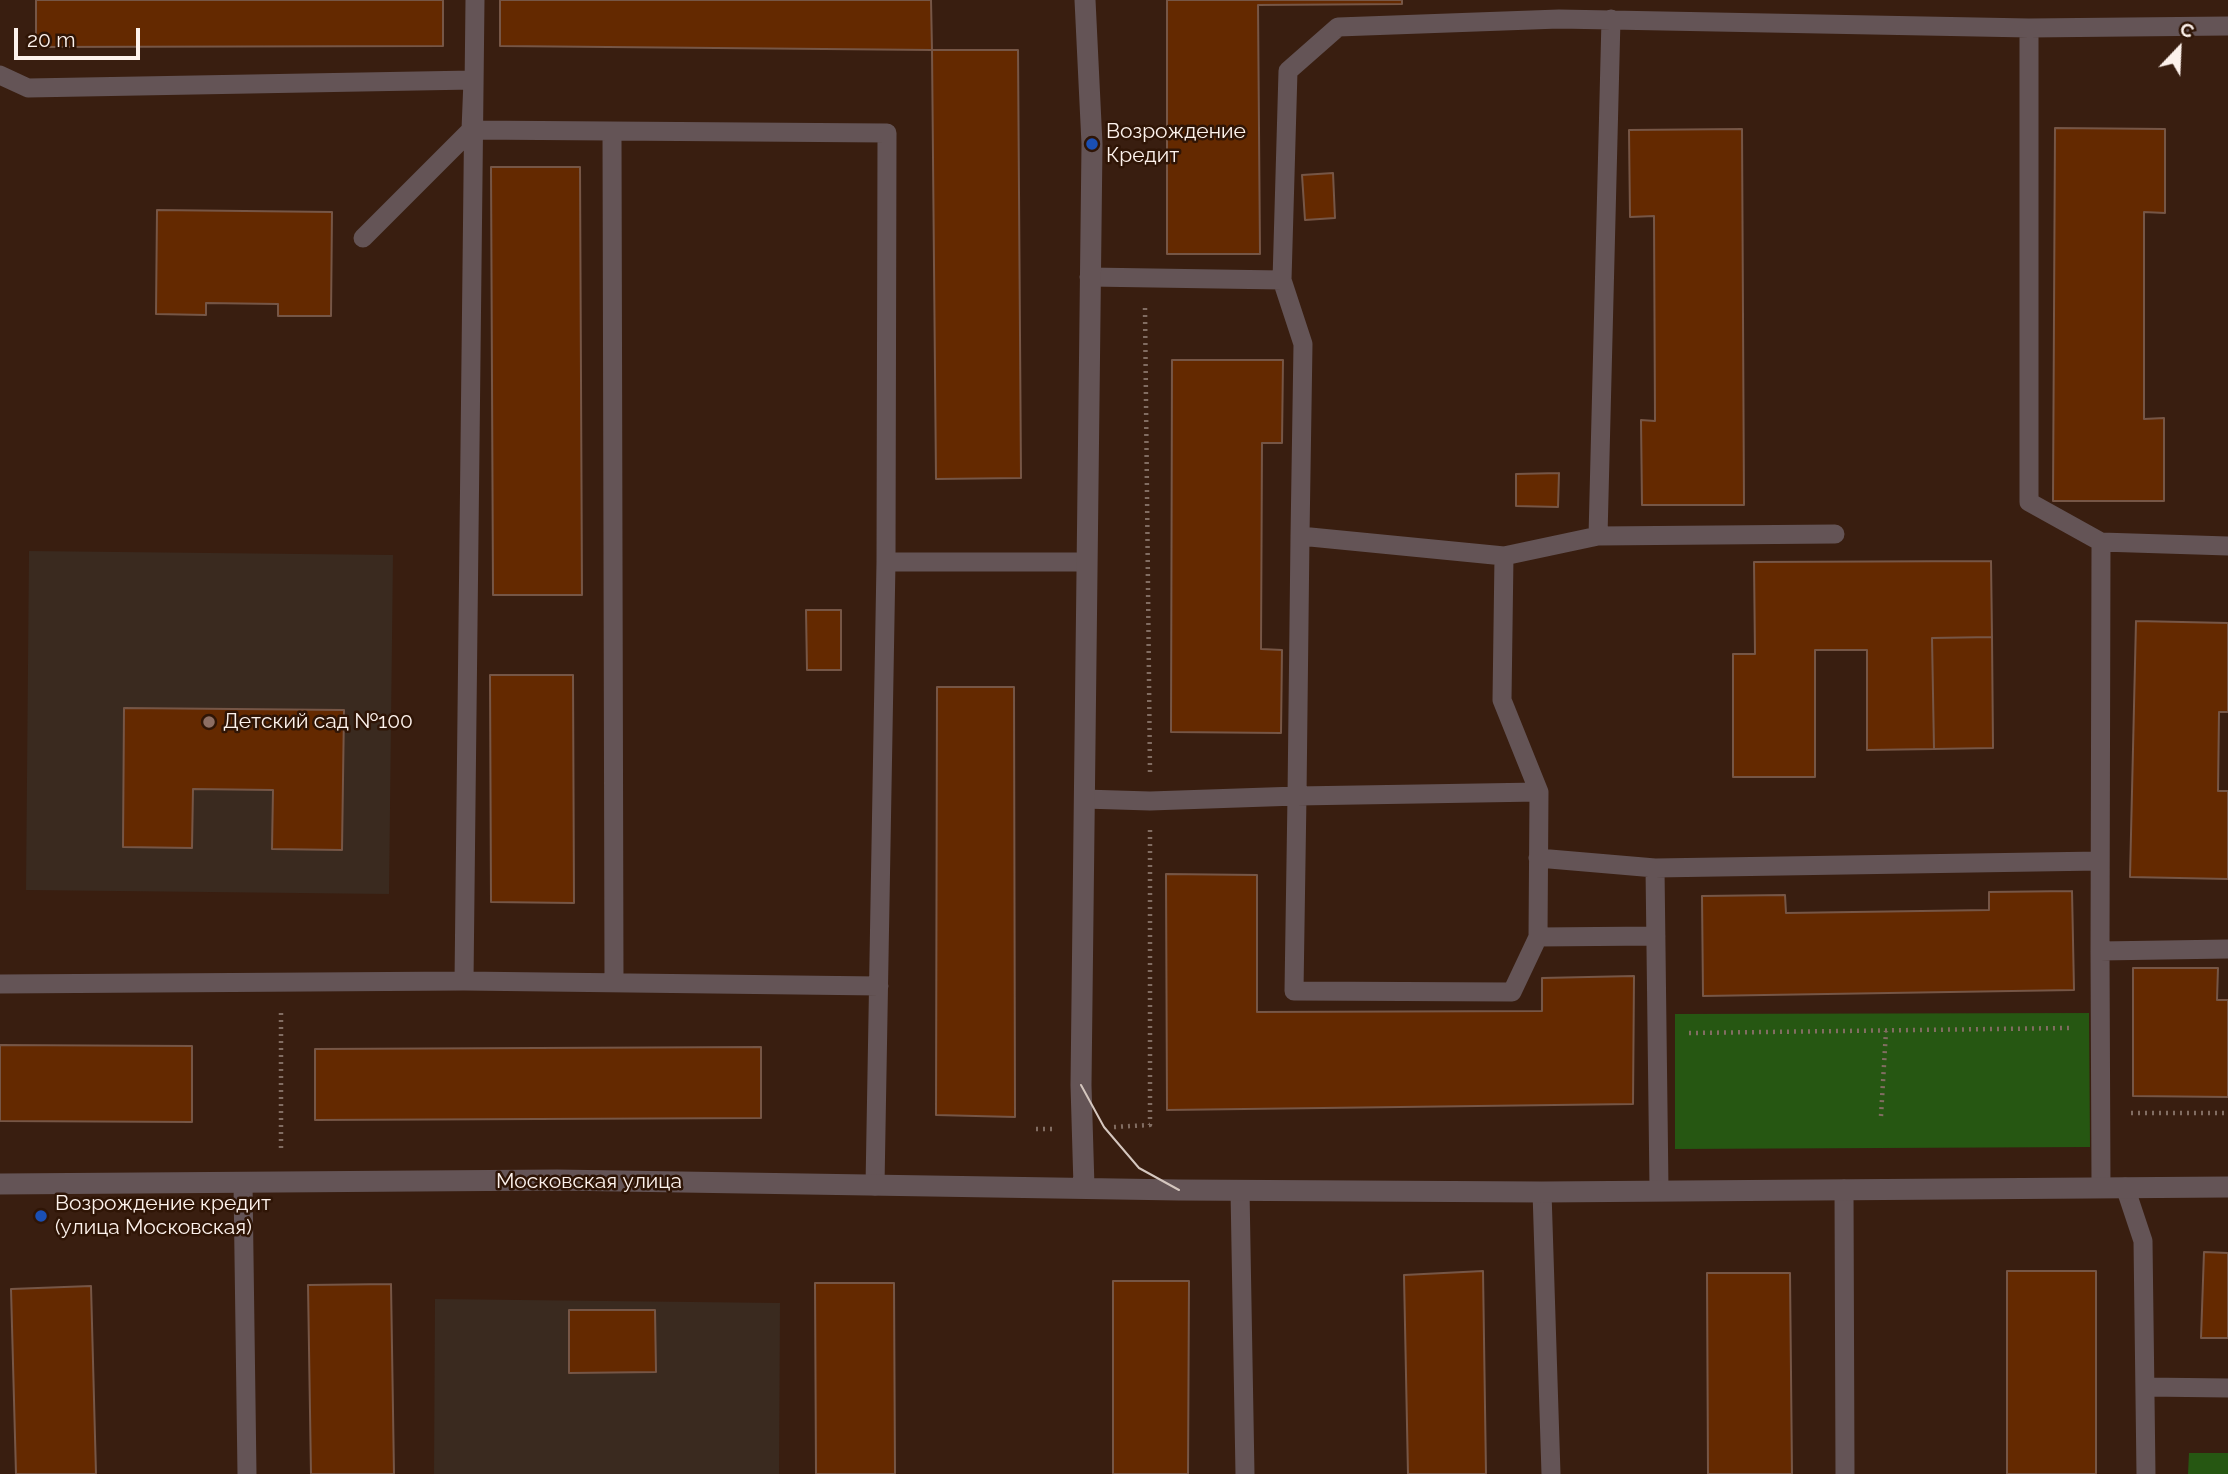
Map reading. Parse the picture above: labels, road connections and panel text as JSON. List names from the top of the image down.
{
  "streets": {
    "street": ["Московская улица"]
  },
  "places": ["Возрождение Кредит", "Детский сад №100", "Возрождение кредит (улица Московская)"],
  "scale_bar": "20 m",
  "north": "top right"
}
